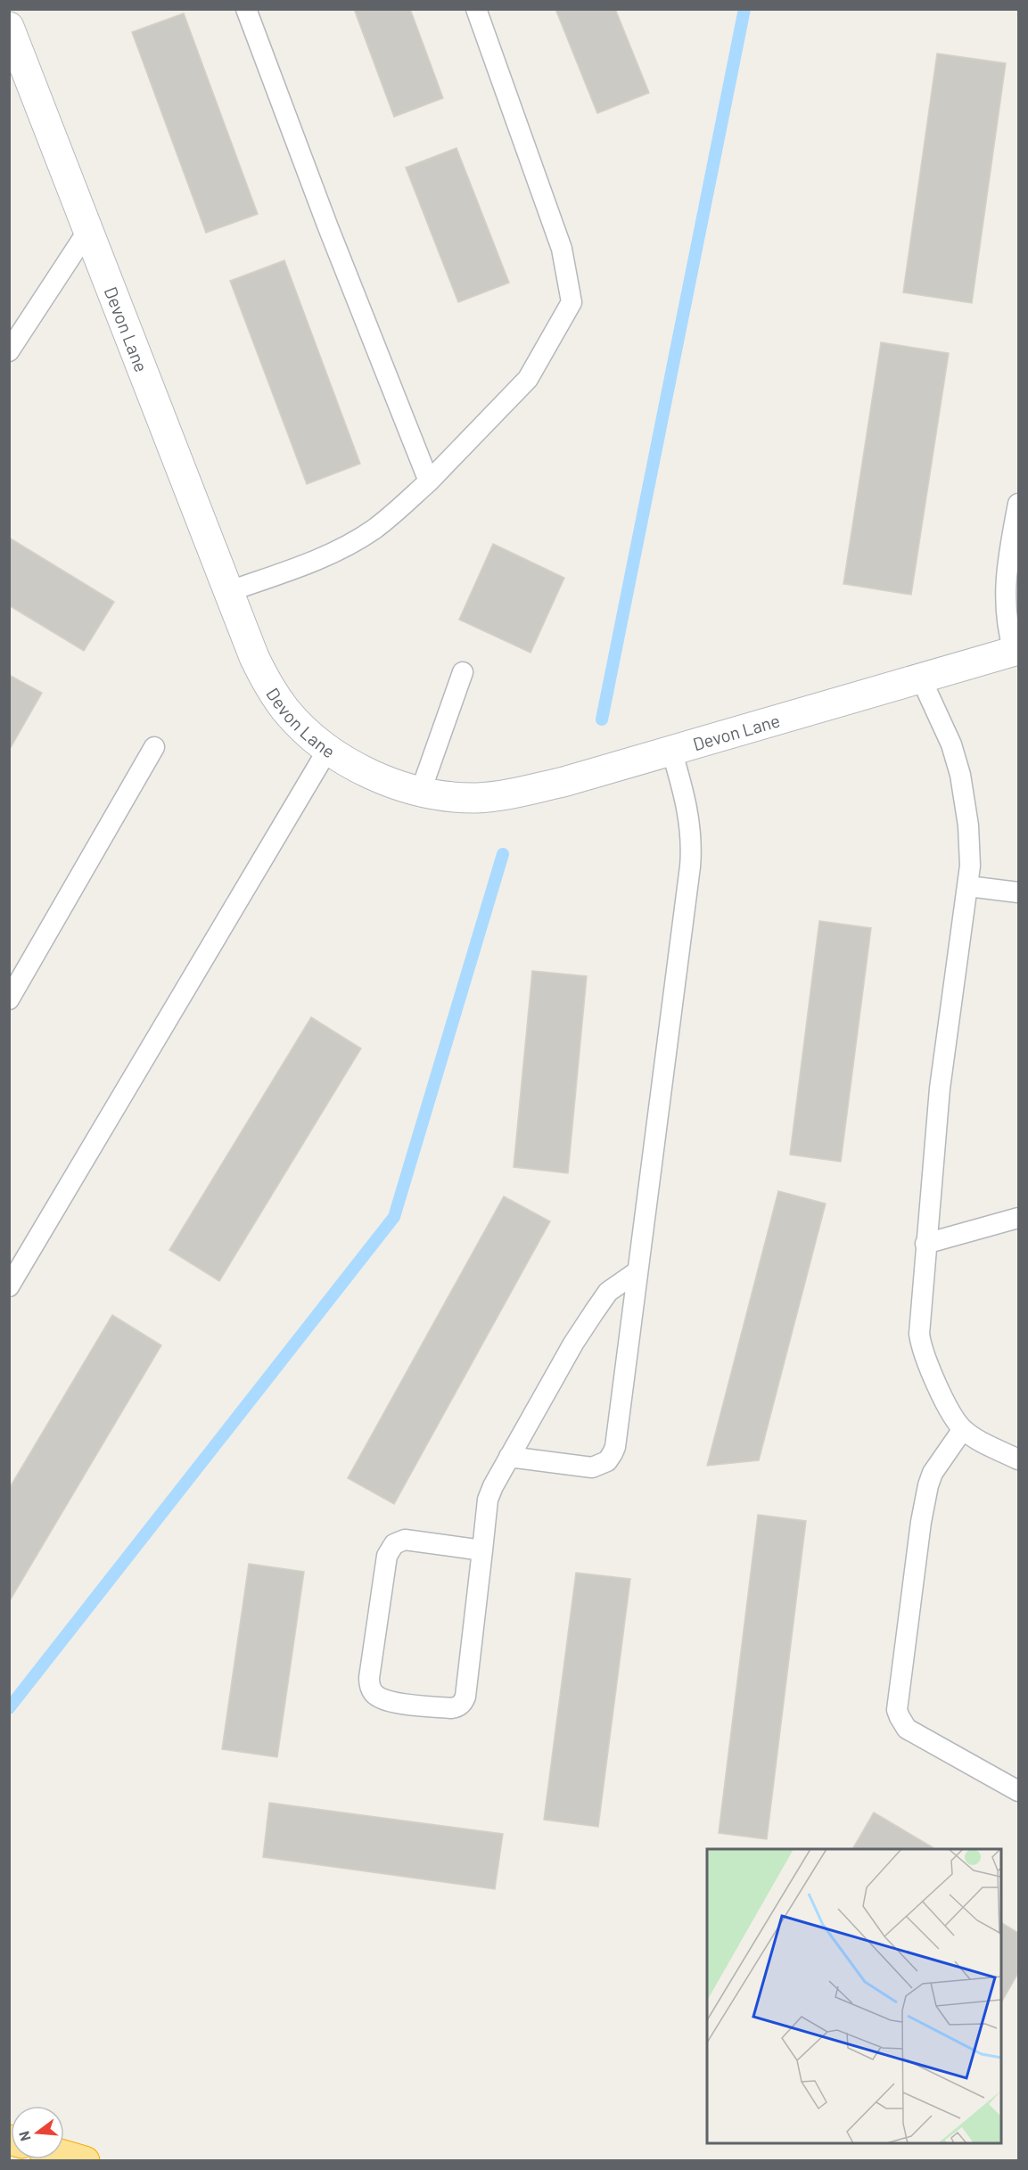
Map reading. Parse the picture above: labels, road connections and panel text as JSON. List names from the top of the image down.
{
  "streets": {
    "street": ["Devon Lane"]
  },
  "north": "left"
}
